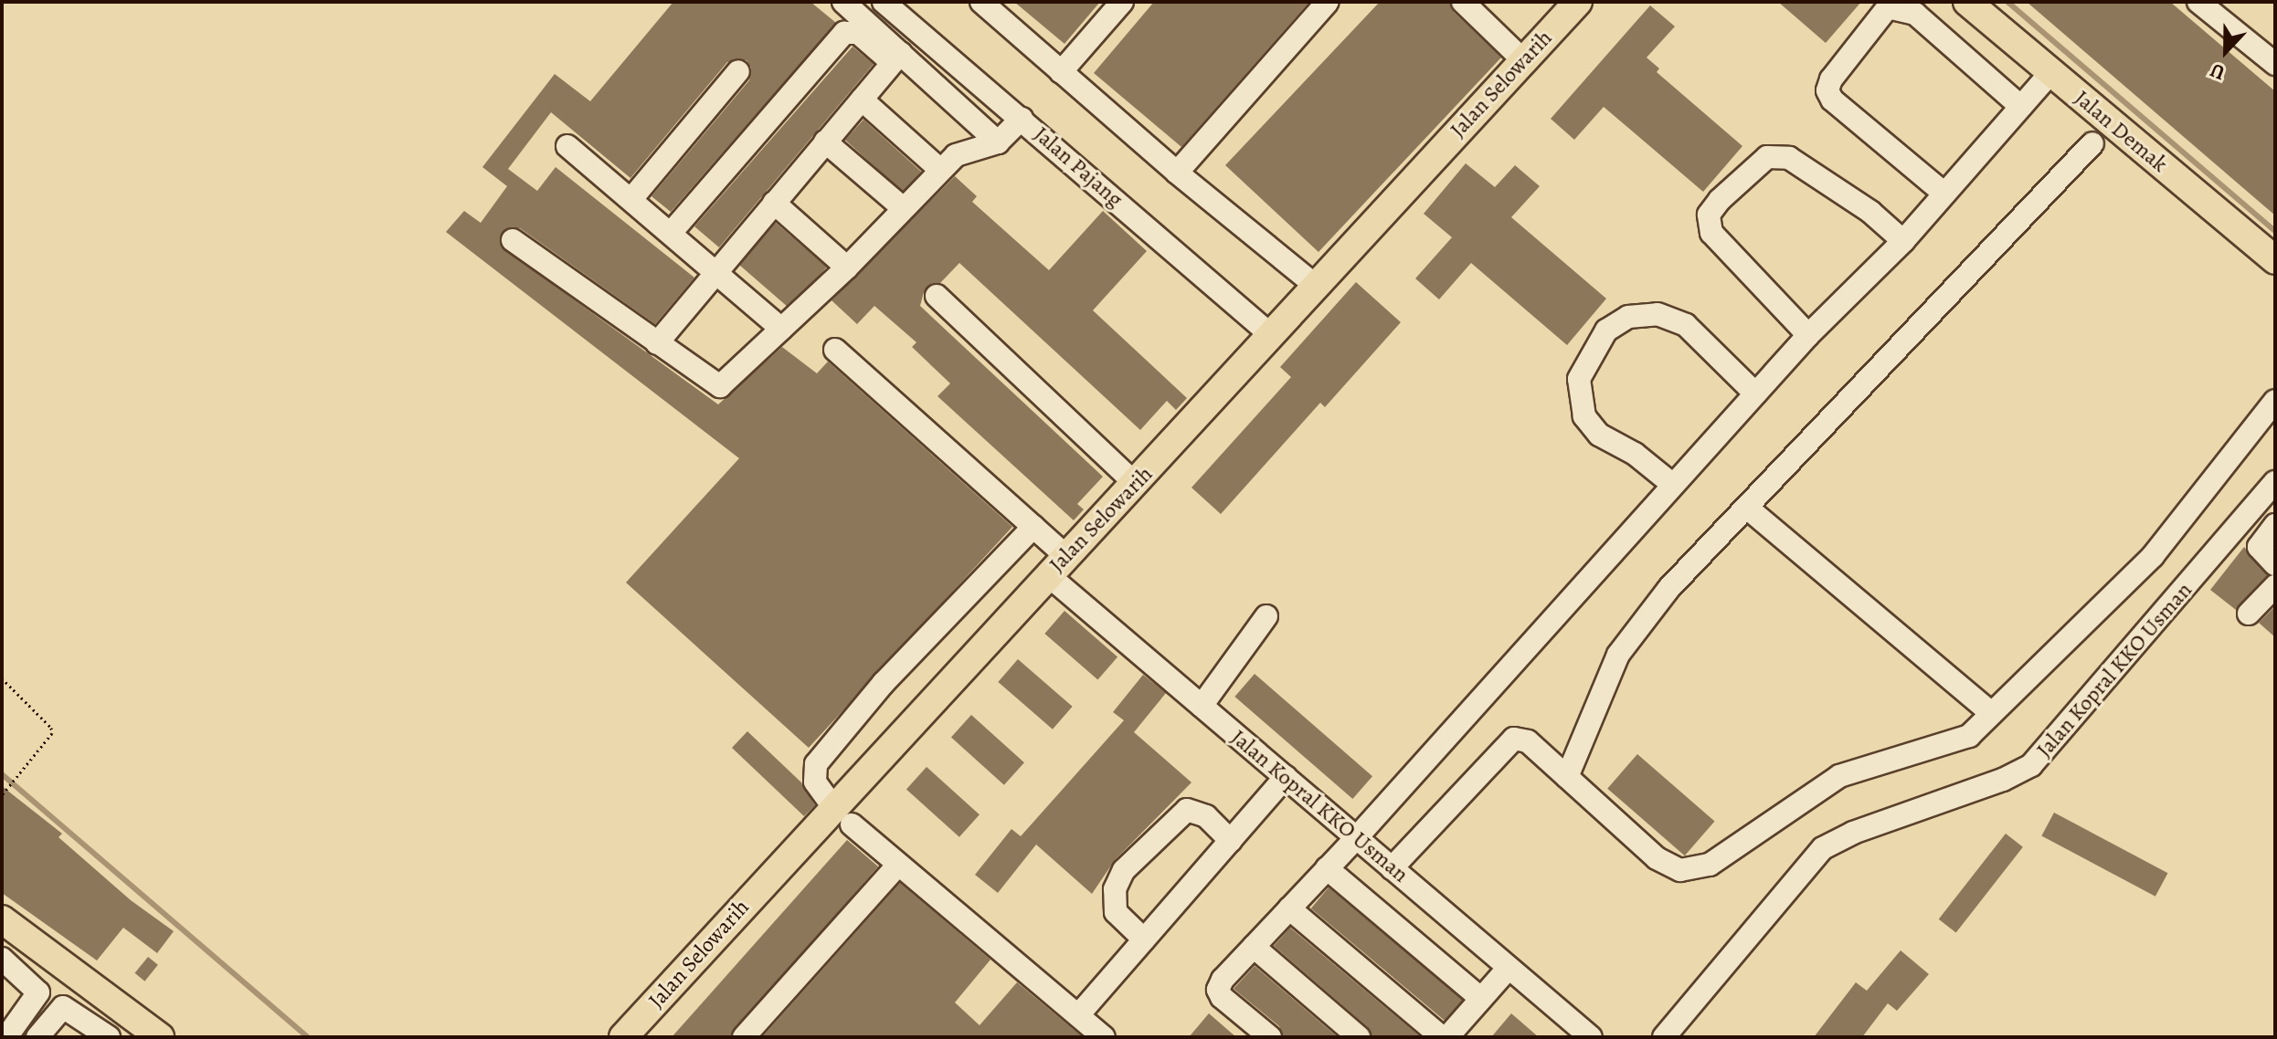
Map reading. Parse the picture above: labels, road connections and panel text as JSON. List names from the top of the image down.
{
  "streets": {
    "main road": ["Jalan Selowarih", "Jalan Demak"],
    "street": ["Jalan Pajang", "Jalan Kopral KKO Usman"]
  },
  "crossings": [
    ["Jalan Selowarih", "Jalan Pajang"],
    ["Jalan Selowarih", "Jalan Kopral KKO Usman"]
  ],
  "north": "bottom"
}
